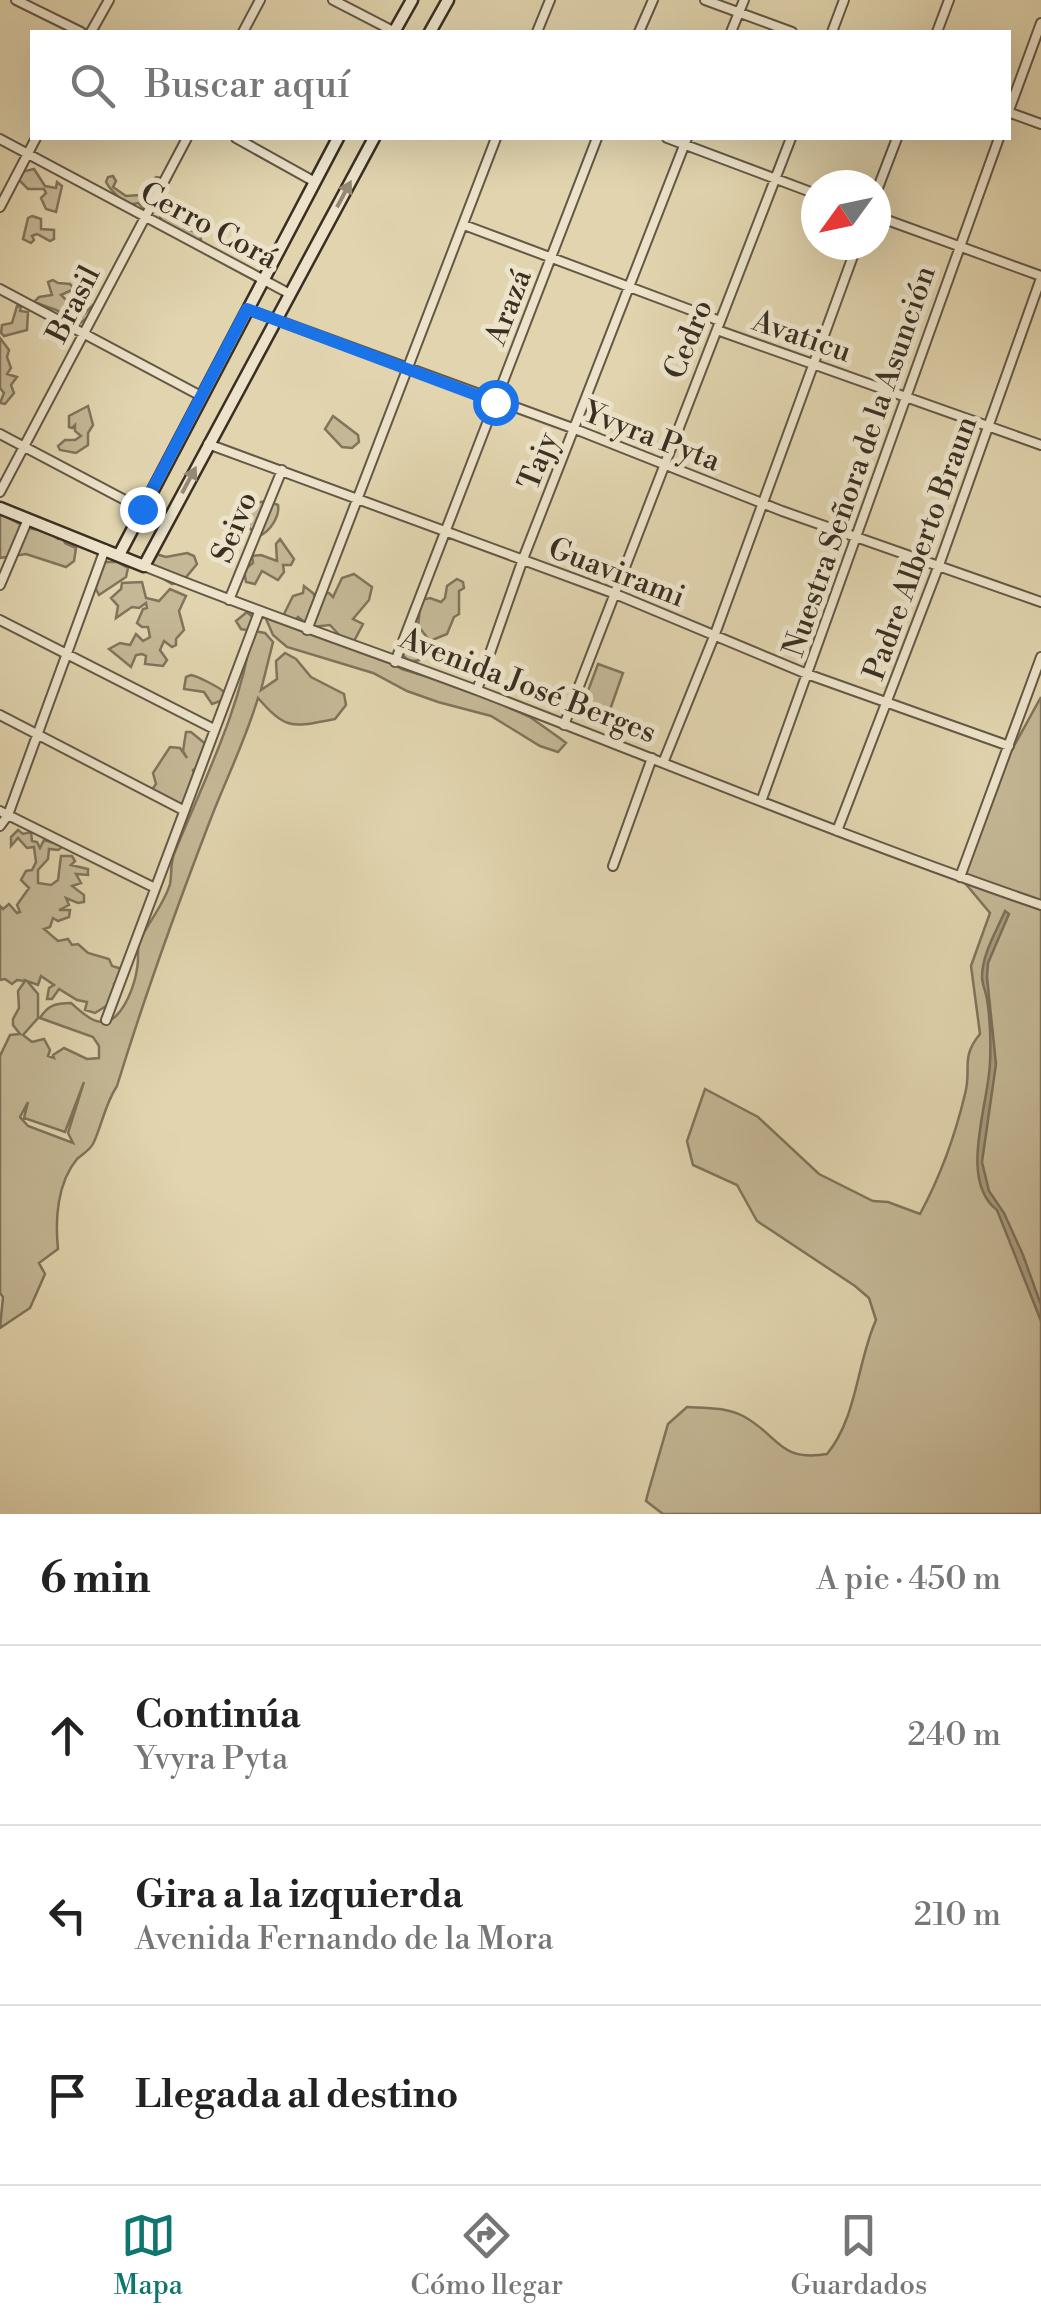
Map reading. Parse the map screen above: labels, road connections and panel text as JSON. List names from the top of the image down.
{
  "streets": {
    "main road": ["Avenida José Berges"],
    "street": [
      "Cerro Corá",
      "Brasil",
      "Arazá",
      "Avaticu",
      "Cedro",
      "Yvyra Pyta",
      "Tajy",
      "Nuestra Señora de la Asunción",
      "Seivo",
      "Padre Alberto Braun",
      "Guavirami"
    ]
  },
  "crossings": [
    ["Cerro Corá", "Brasil"],
    ["Arazá", "Avaticu"],
    ["Arazá", "Yvyra Pyta"],
    ["Arazá", "Guavirami"],
    ["Arazá", "Avenida José Berges"],
    ["Avaticu", "Cedro"],
    ["Avaticu", "Tajy"],
    ["Avaticu", "Nuestra Señora de la Asunción"],
    ["Avaticu", "Padre Alberto Braun"],
    ["Cedro", "Yvyra Pyta"],
    ["Cedro", "Guavirami"],
    ["Cedro", "Avenida José Berges"],
    ["Yvyra Pyta", "Tajy"],
    ["Yvyra Pyta", "Nuestra Señora de la Asunción"],
    ["Yvyra Pyta", "Padre Alberto Braun"],
    ["Tajy", "Guavirami"],
    ["Tajy", "Avenida José Berges"],
    ["Nuestra Señora de la Asunción", "Guavirami"],
    ["Nuestra Señora de la Asunción", "Avenida José Berges"],
    ["Seivo", "Guavirami"],
    ["Seivo", "Avenida José Berges"],
    ["Padre Alberto Braun", "Guavirami"],
    ["Padre Alberto Braun", "Avenida José Berges"]
  ],
  "north": "bottom left",
  "page": {
    "search": "Buscar aquí",
    "heading": ["6 min", "A pie · 450 m"],
    "list": [
      ["Continúa", "Yvyra Pyta", "240 m"],
      ["Gira a la izquierda", "Avenida Fernando de la Mora", "210 m"],
      "Llegada al destino"
    ],
    "nav": ["Mapa", "Cómo llegar", "Guardados"]
  }
}
